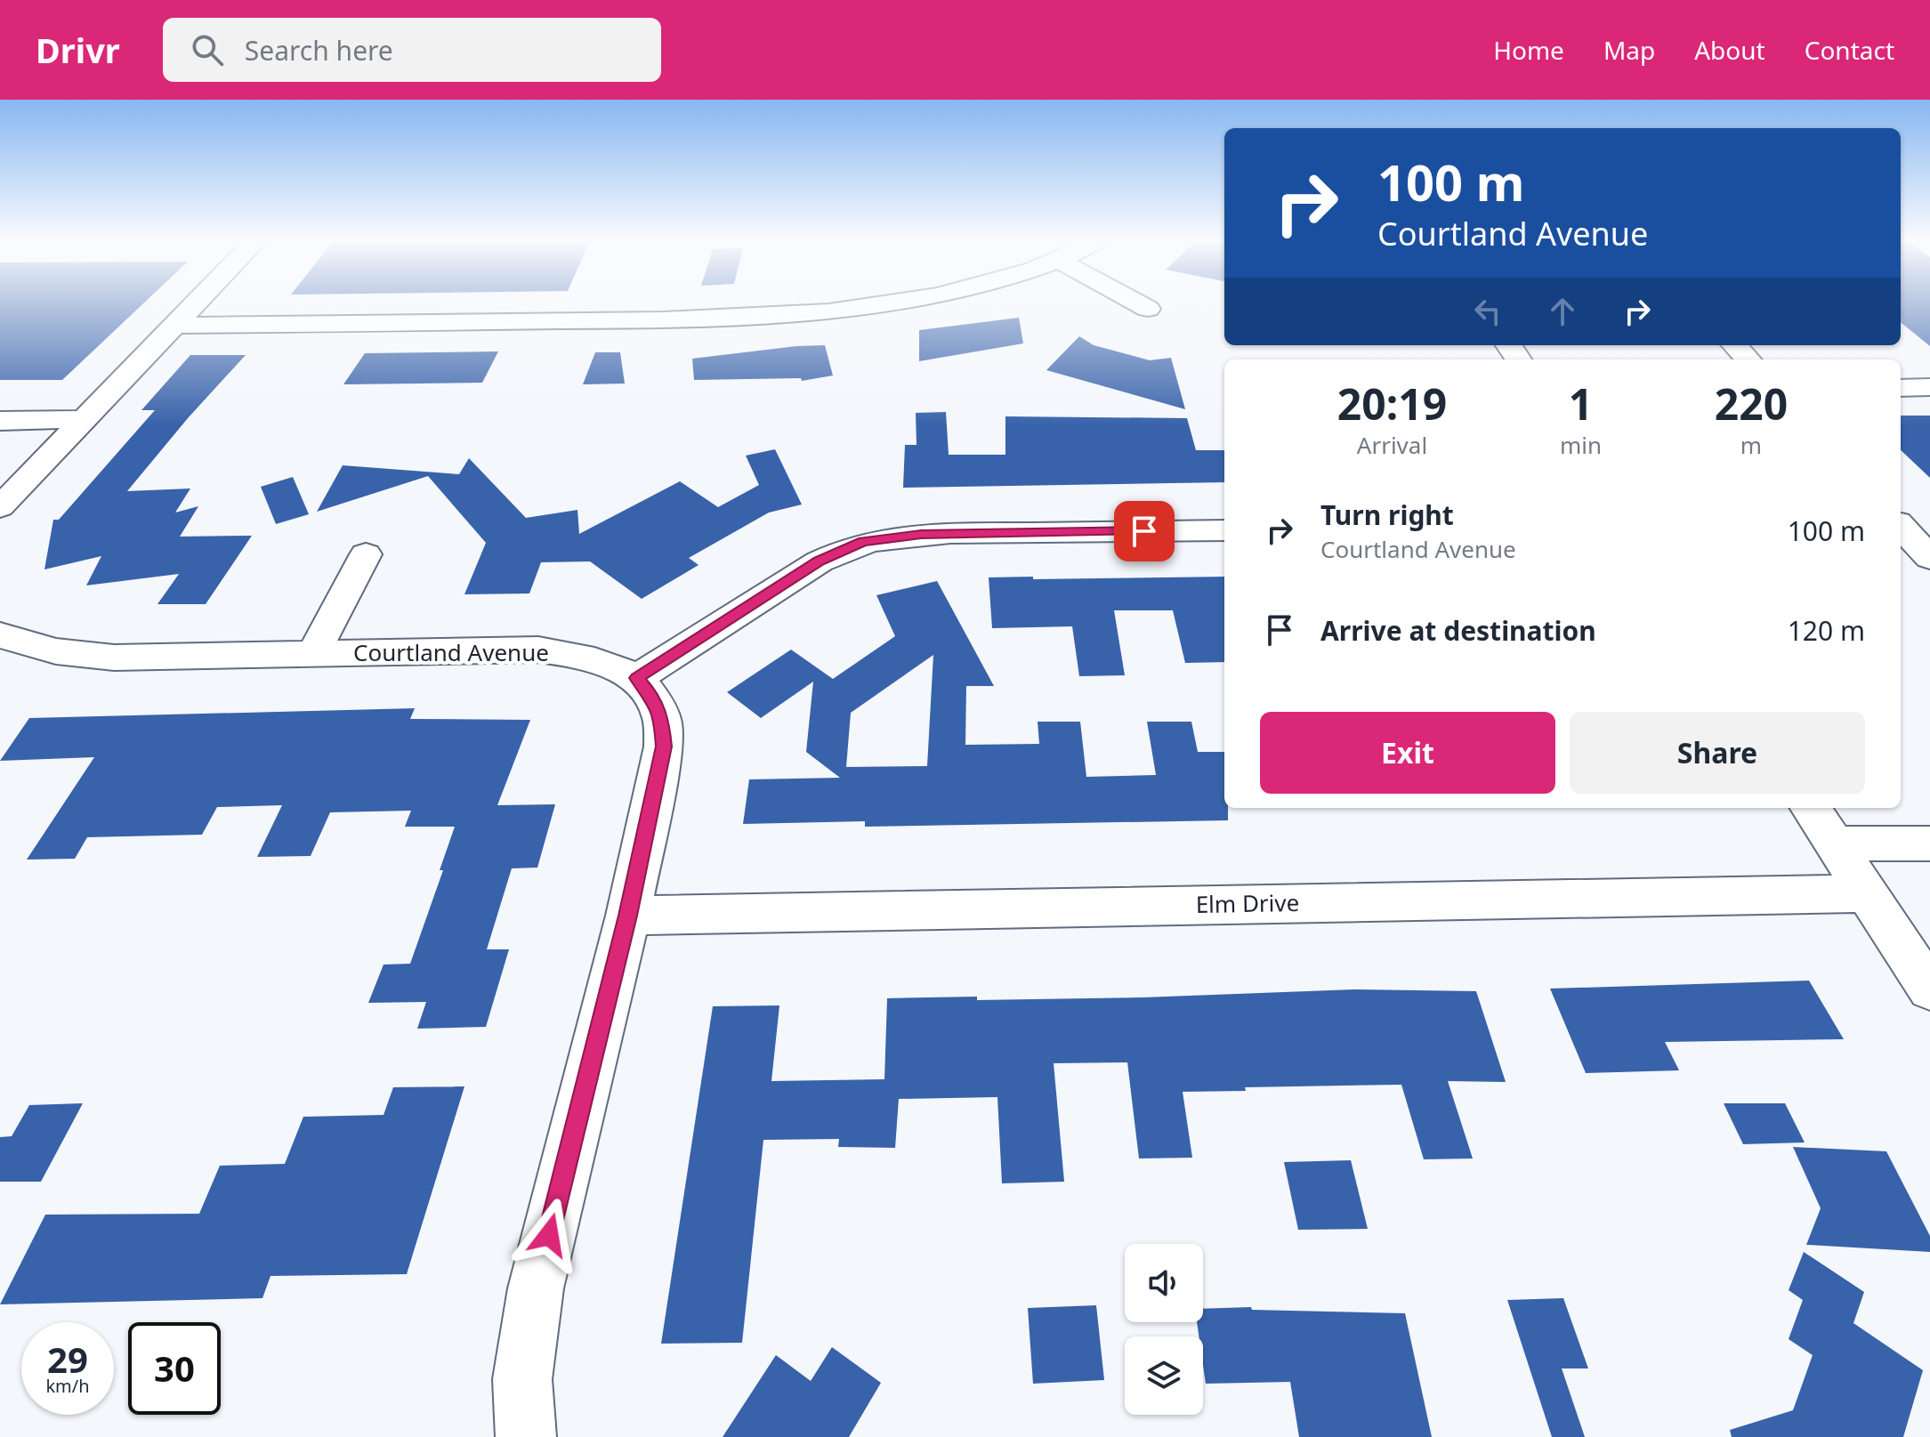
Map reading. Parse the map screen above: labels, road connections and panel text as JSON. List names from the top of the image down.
{
  "streets": {
    "street": ["Courtland Avenue", "Elm Drive"]
  },
  "page": {
    "header": "Drivr",
    "search": "Search here",
    "nav": [
      "Home",
      "Map",
      "About",
      "Contact"
    ],
    "turn": ["100 m", "Courtland Avenue"],
    "eta": [
      "20:19",
      "Arrival",
      "1",
      "min",
      "220",
      "m"
    ],
    "list": [
      {
        "name": "Turn right",
        "note": "Courtland Avenue",
        "value": "100 m"
      },
      {
        "name": "Arrive at destination",
        "value": "120 m"
      }
    ],
    "buttons": ["Exit", "Share"],
    "speed": "29 km/h",
    "limit": "30"
  }
}
